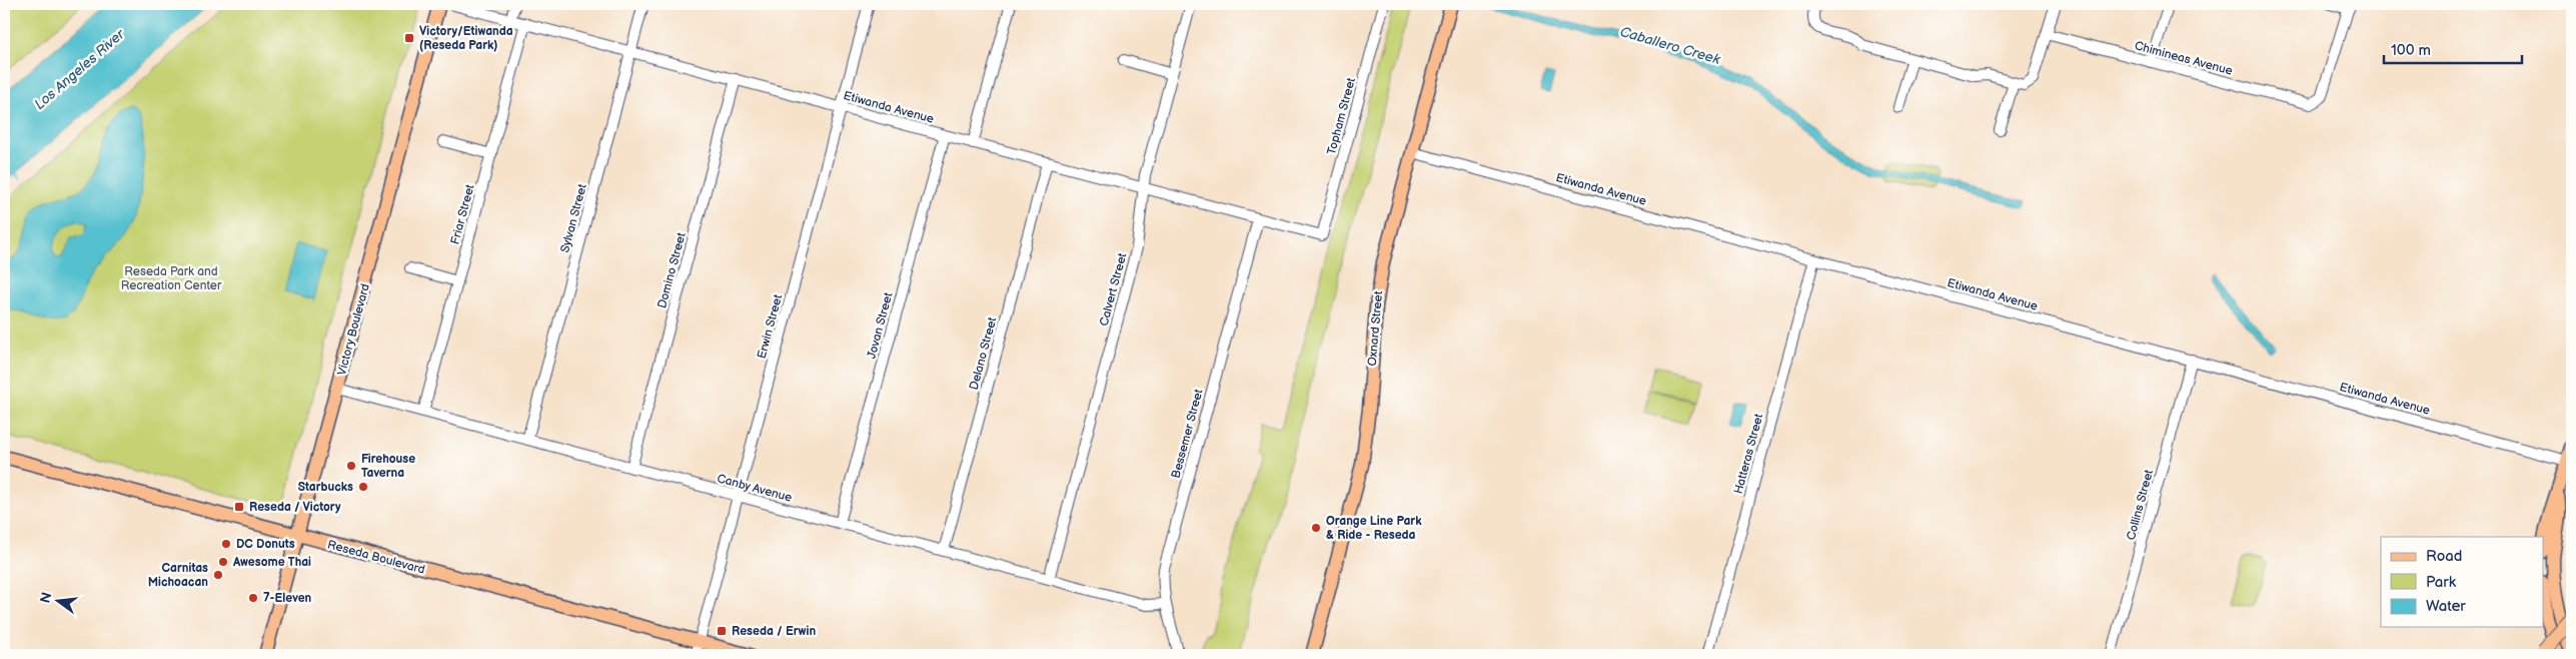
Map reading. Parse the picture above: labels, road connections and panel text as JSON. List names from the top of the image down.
{
  "streets": {
    "main road": ["Oxnard Street", "Victory Boulevard", "Reseda Boulevard"],
    "street": [
      "Chimineas Avenue",
      "Etiwanda Avenue",
      "Topham Street",
      "Friar Street",
      "Sylvan Street",
      "Domino Street",
      "Calvert Street",
      "Jovan Street",
      "Erwin Street",
      "Delano Street",
      "Bessemer Street",
      "Hatteras Street",
      "Canby Avenue",
      "Collins Street"
    ]
  },
  "crossings": [
    ["Etiwanda Avenue", "Topham Street"],
    ["Etiwanda Avenue", "Friar Street"],
    ["Etiwanda Avenue", "Sylvan Street"],
    ["Etiwanda Avenue", "Domino Street"],
    ["Etiwanda Avenue", "Calvert Street"],
    ["Etiwanda Avenue", "Jovan Street"],
    ["Etiwanda Avenue", "Erwin Street"],
    ["Etiwanda Avenue", "Oxnard Street"],
    ["Etiwanda Avenue", "Delano Street"],
    ["Etiwanda Avenue", "Bessemer Street"],
    ["Etiwanda Avenue", "Hatteras Street"],
    ["Etiwanda Avenue", "Collins Street"],
    ["Friar Street", "Canby Avenue"],
    ["Sylvan Street", "Canby Avenue"],
    ["Domino Street", "Canby Avenue"],
    ["Calvert Street", "Canby Avenue"],
    ["Jovan Street", "Canby Avenue"],
    ["Erwin Street", "Canby Avenue"],
    ["Erwin Street", "Reseda Boulevard"],
    ["Victory Boulevard", "Canby Avenue"],
    ["Victory Boulevard", "Reseda Boulevard"],
    ["Delano Street", "Canby Avenue"],
    ["Bessemer Street", "Canby Avenue"]
  ],
  "water": ["Caballero Creek", "Los Angeles River"],
  "parks": ["Reseda Park and Recreation Center"],
  "places": {
    "transit": ["Victory/Etiwanda (Reseda Park)", "Reseda / Victory", "Reseda / Erwin"],
    "other": [
      "Firehouse Taverna",
      "Starbucks",
      "Orange Line Park & Ride - Reseda",
      "DC Donuts",
      "Awesome Thai",
      "Carnitas Michoacan",
      "7-Eleven"
    ]
  },
  "legend": ["Road", "Park", "Water"],
  "scale_bar": "100 m",
  "north": "left"
}
